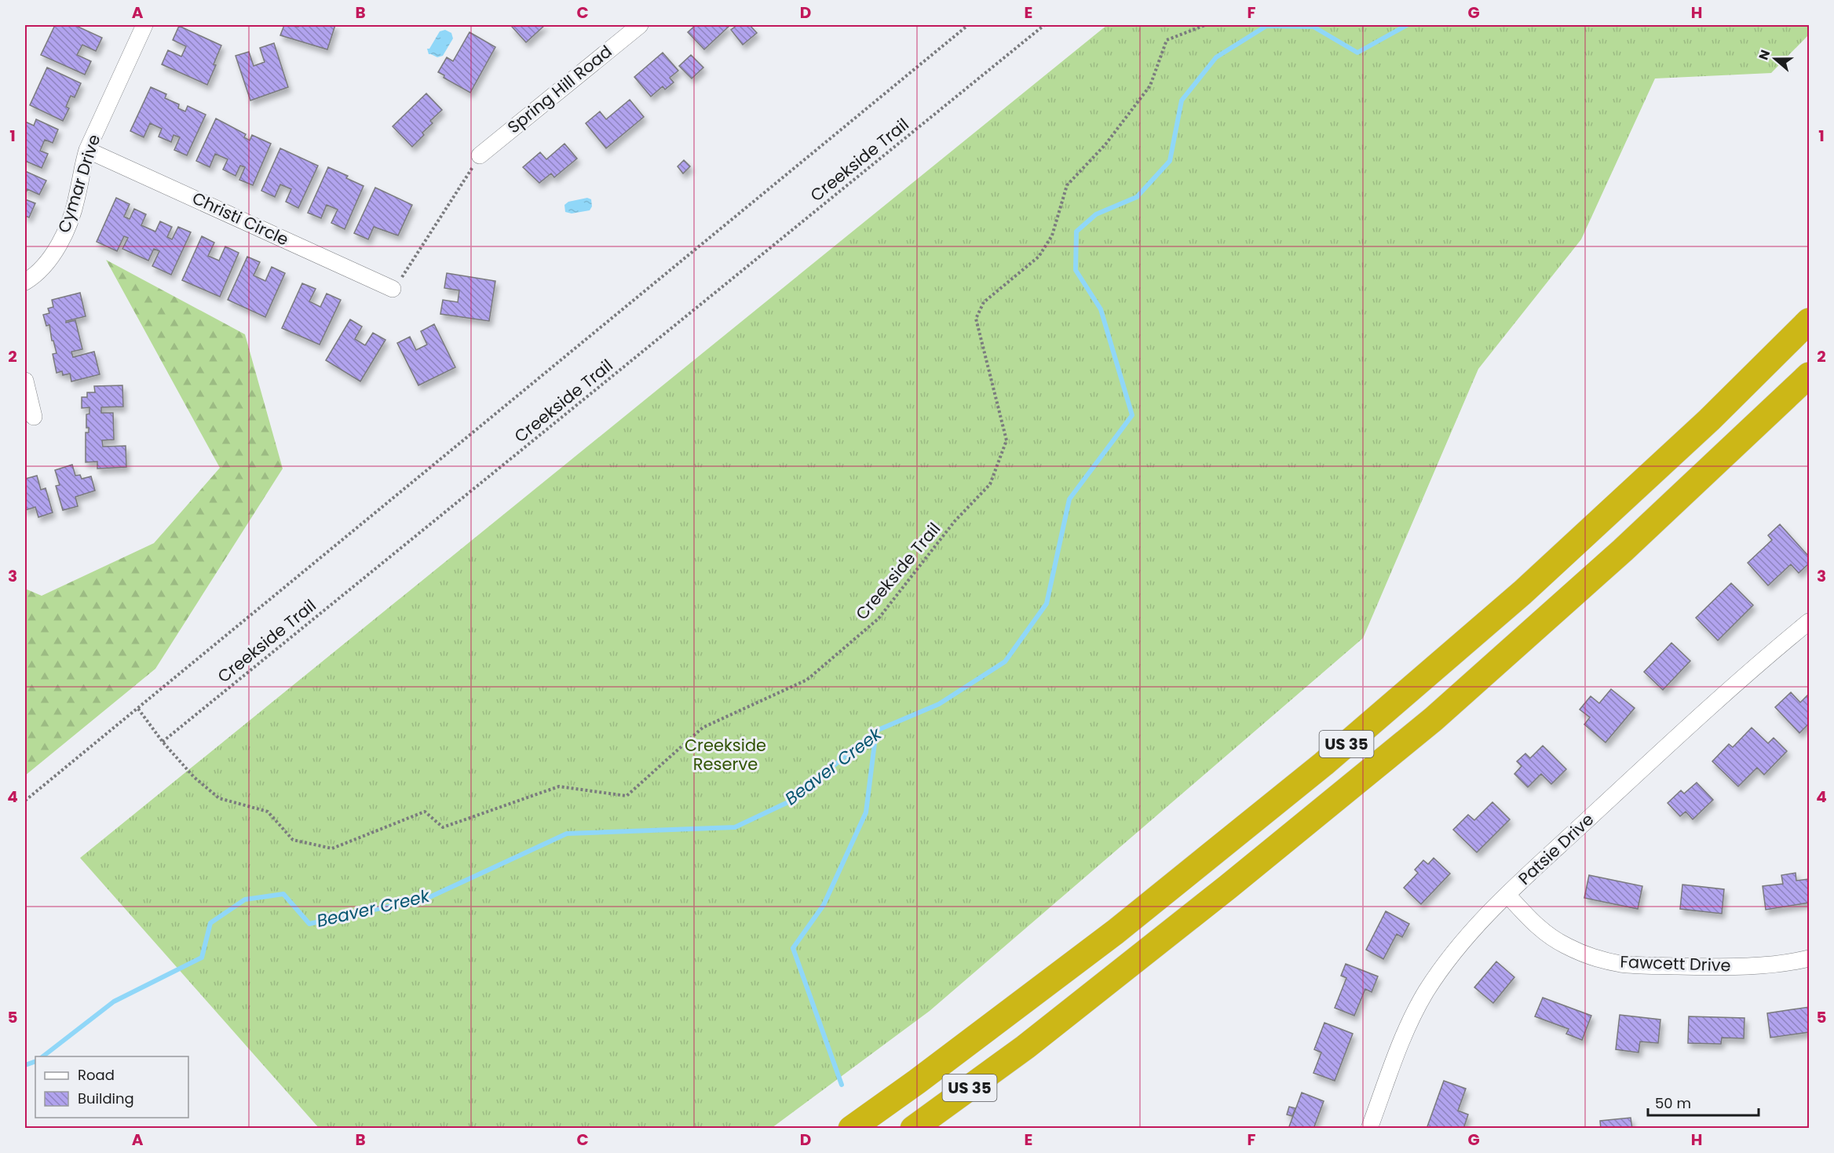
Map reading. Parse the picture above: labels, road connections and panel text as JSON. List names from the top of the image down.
{
  "streets": {
    "highway": ["US 35"],
    "street": [
      "Spring Hill Road",
      "Cymar Drive",
      "Christi Circle",
      "Patsie Drive",
      "Fawcett Drive"
    ],
    "path": ["Creekside Trail"]
  },
  "crossings": [
    ["Cymar Drive", "Christi Circle"],
    ["Patsie Drive", "Fawcett Drive"]
  ],
  "water": ["Beaver Creek"],
  "parks": ["Creekside Reserve"],
  "legend": ["Road", "Building"],
  "scale_bar": "50 m",
  "north": "left",
  "grid": {
    "columns": [
      "A",
      "B",
      "C",
      "D",
      "E",
      "F",
      "G",
      "H"
    ],
    "rows": [
      "1",
      "2",
      "3",
      "4",
      "5"
    ]
  }
}
